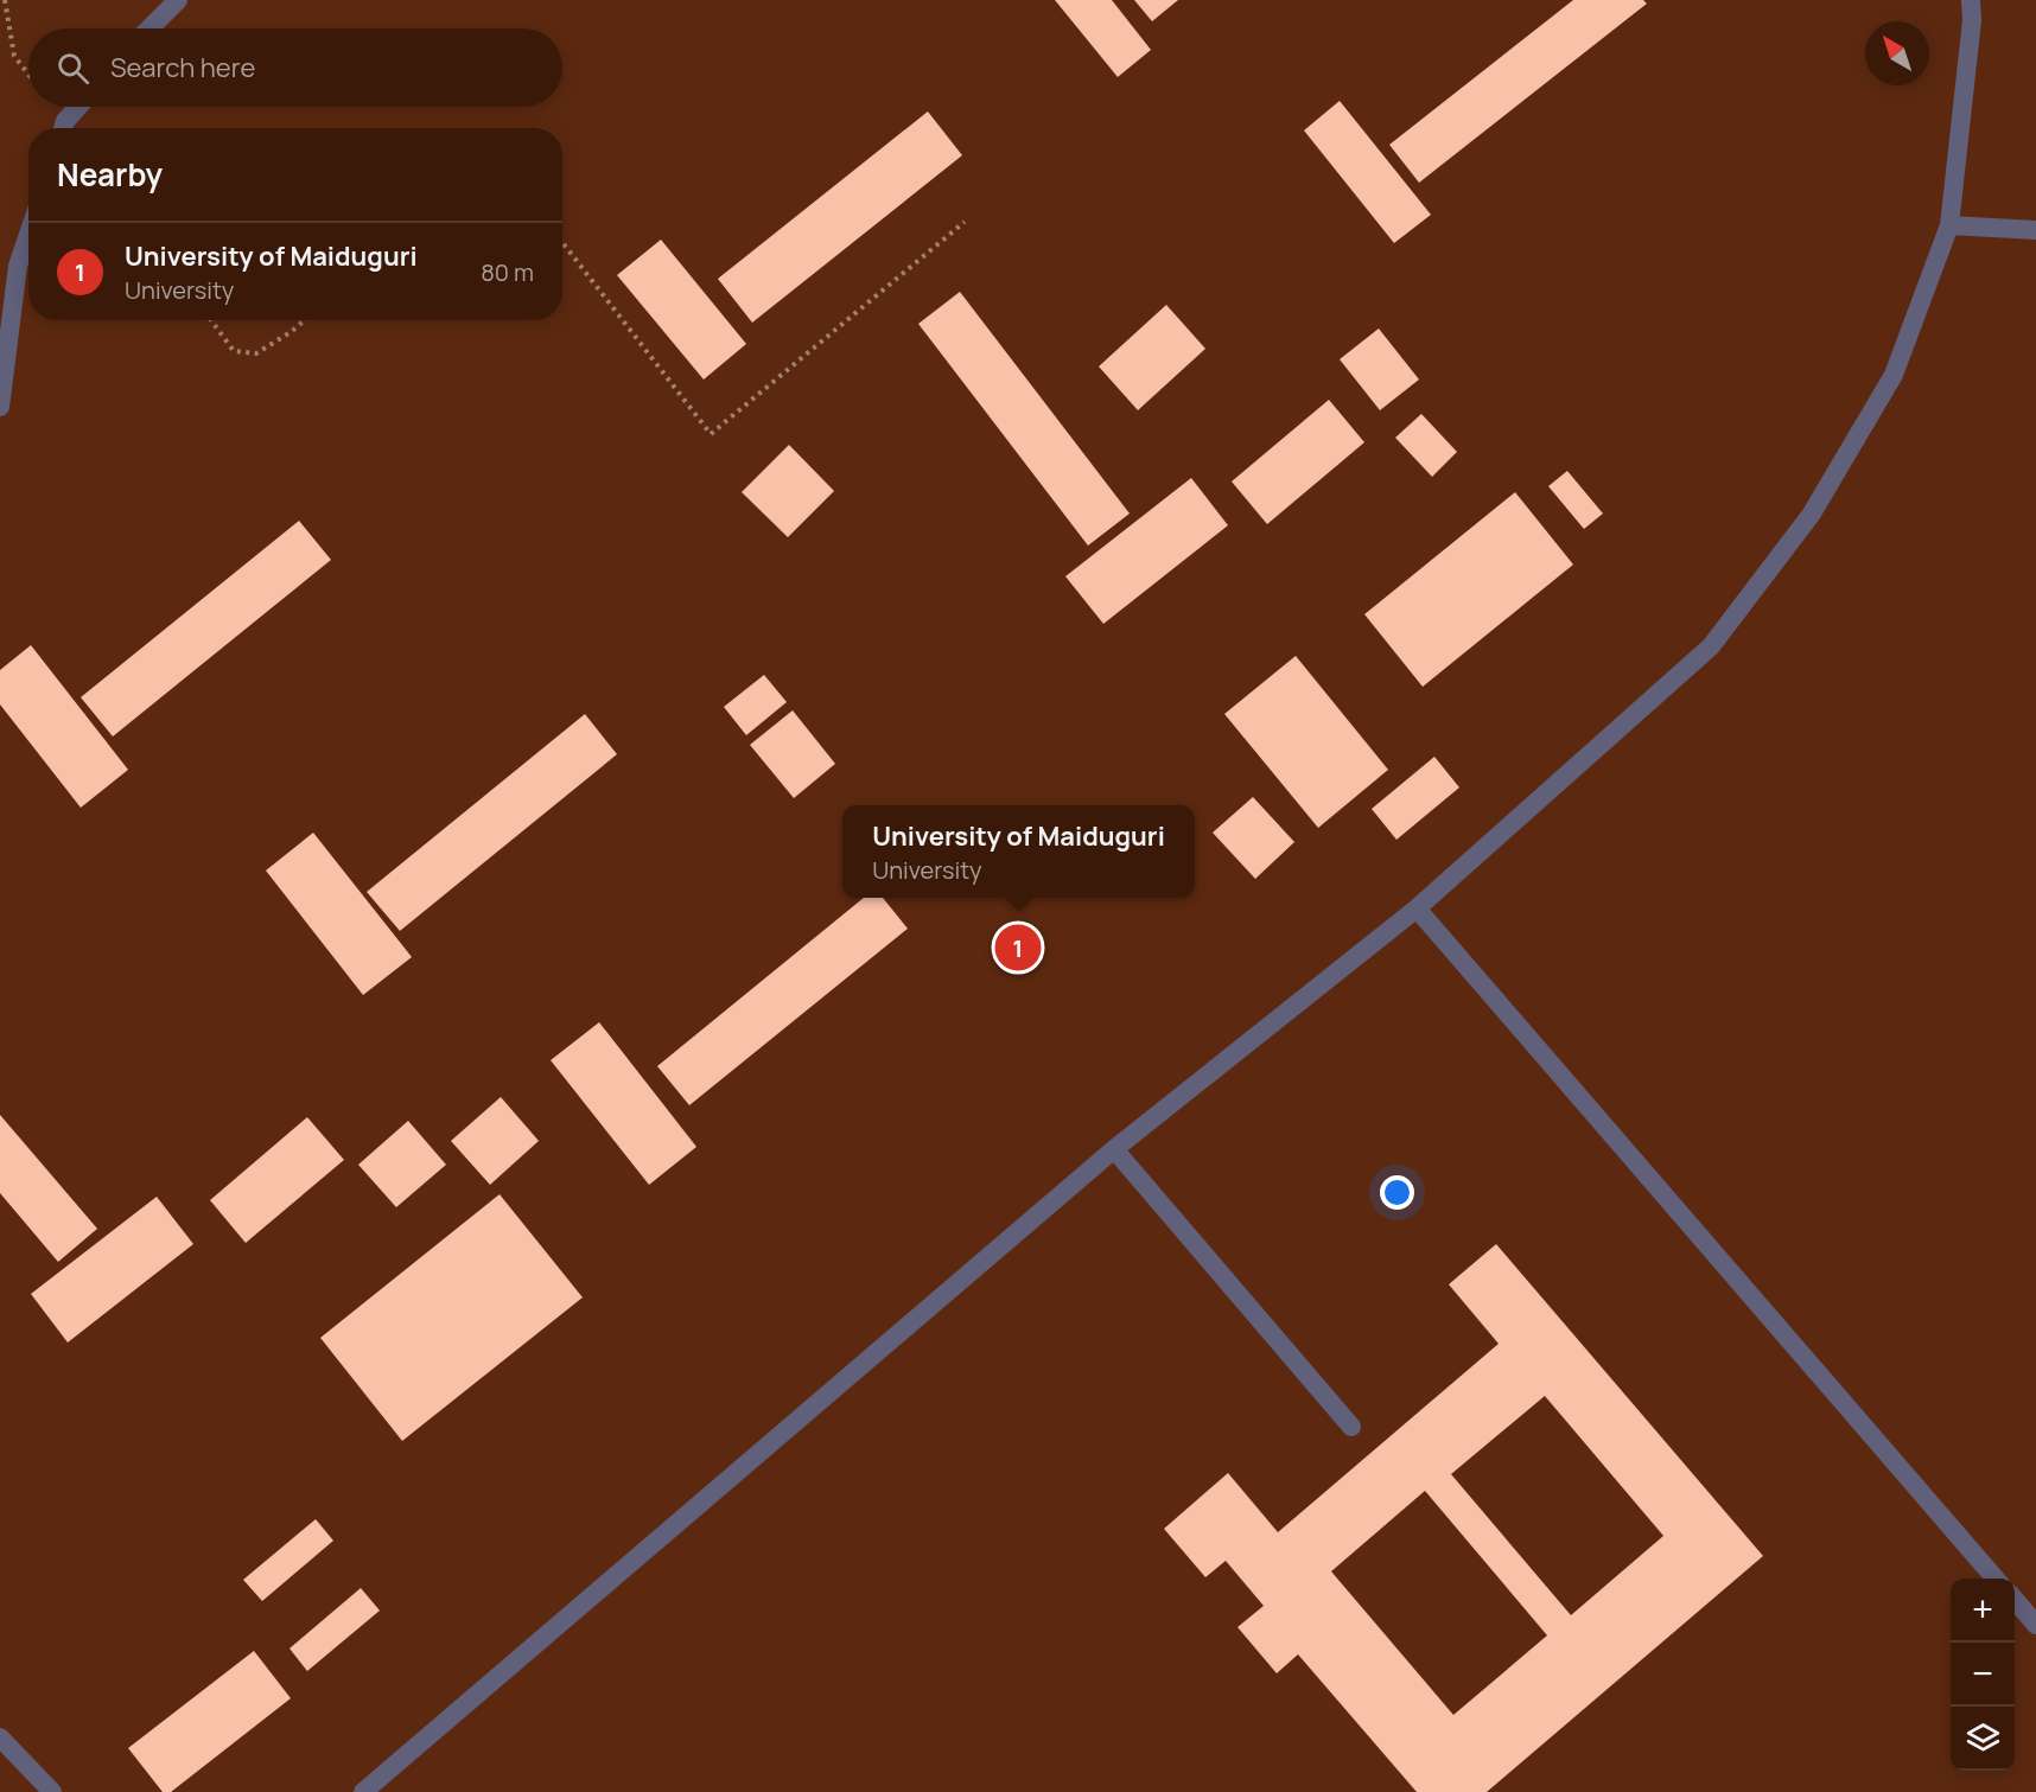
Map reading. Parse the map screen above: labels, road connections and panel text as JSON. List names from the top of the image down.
{
  "north": "top left",
  "page": {
    "search": "Search here",
    "heading": "Nearby",
    "list": [
      {
        "mark": "1",
        "name": "University of Maiduguri",
        "note": "University",
        "value": "80 m"
      }
    ],
    "popup": ["University of Maiduguri", "University"],
    "pins": "1",
    "map_buttons": ["+", "−"]
  }
}
